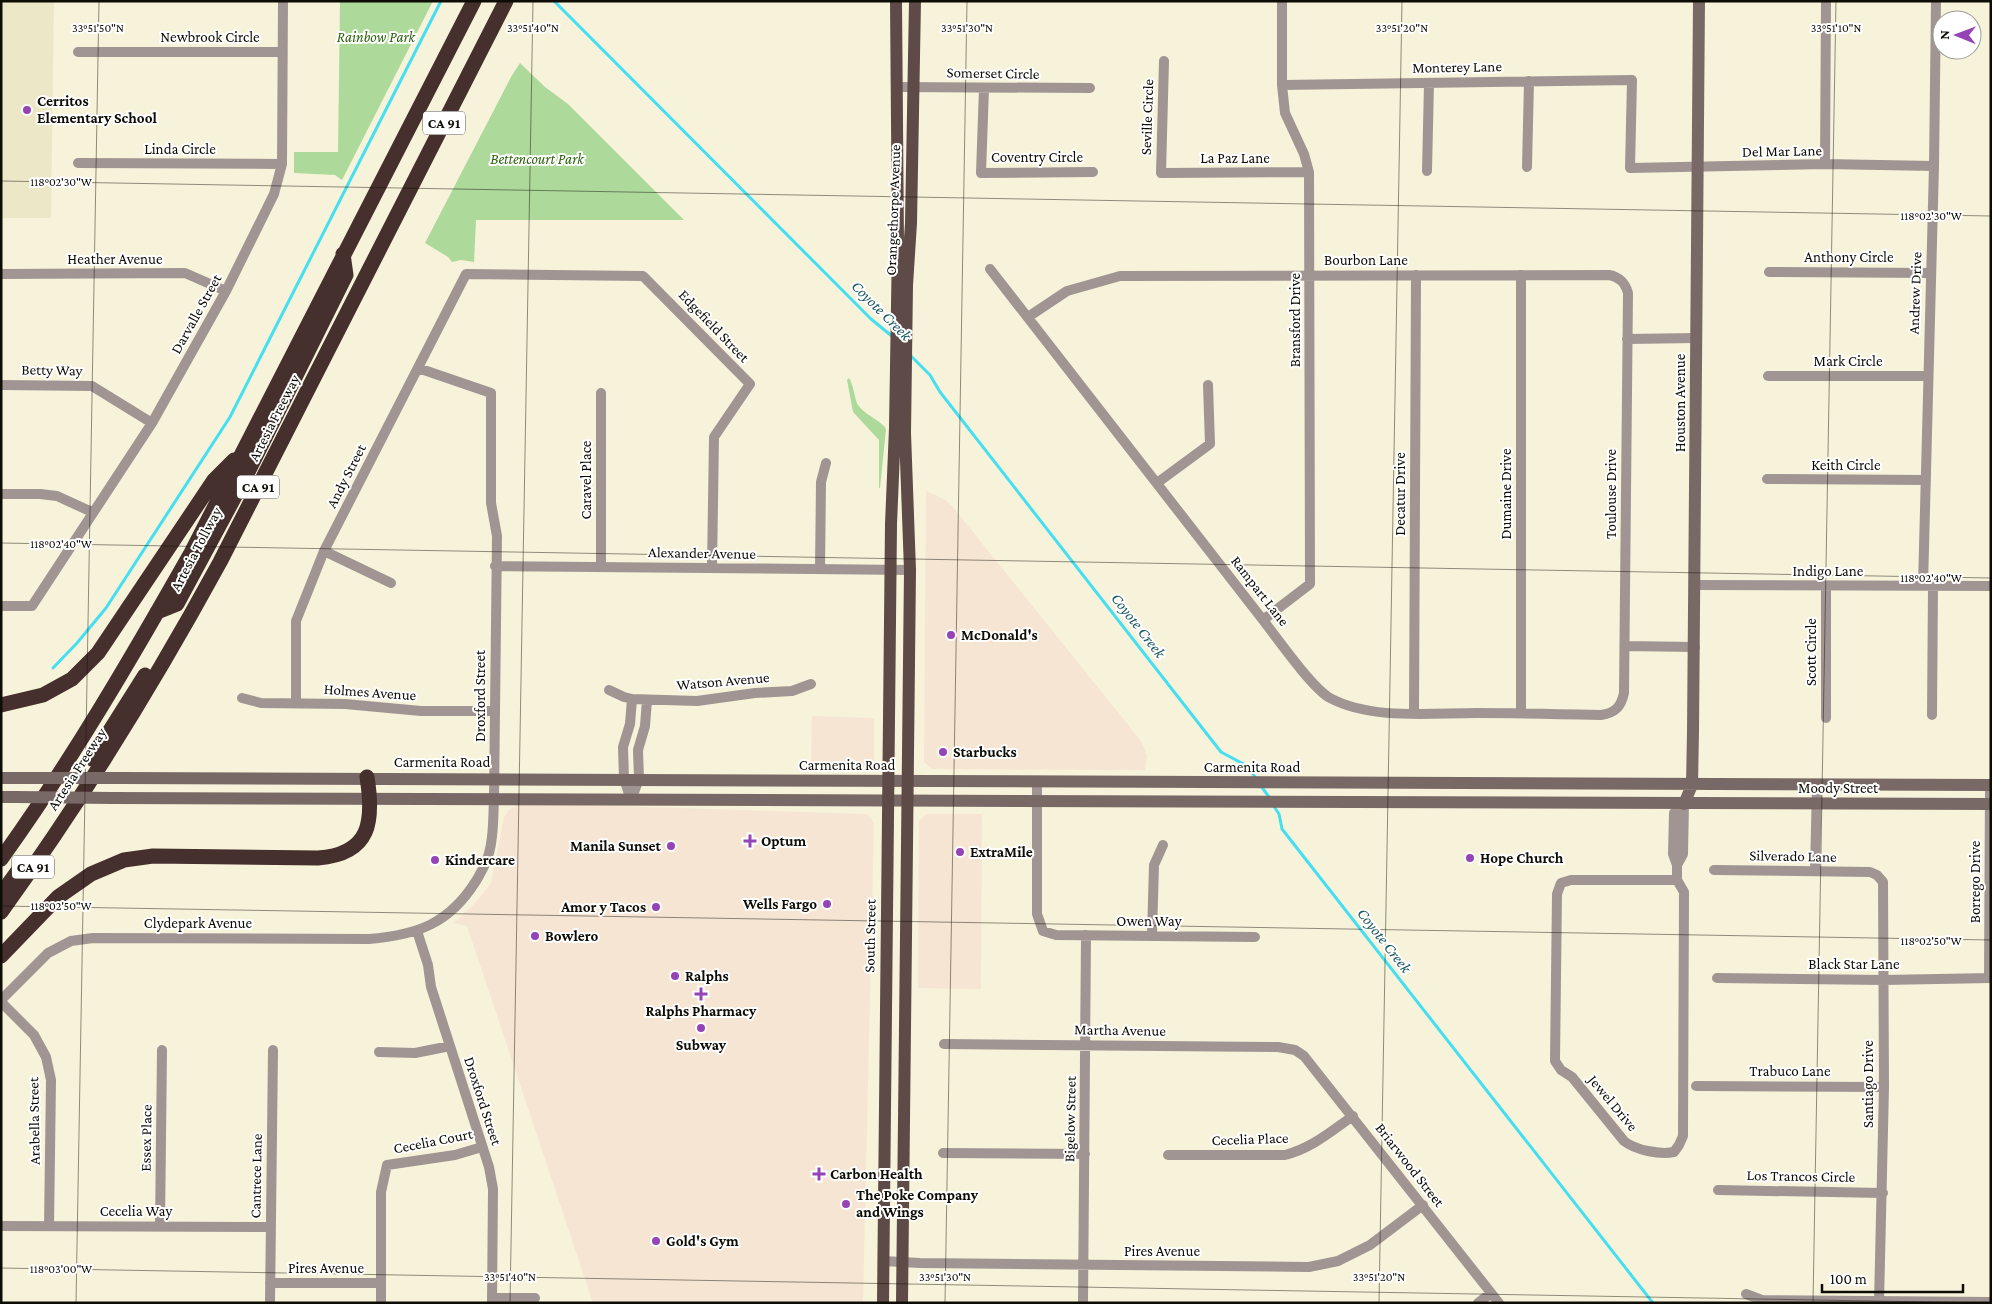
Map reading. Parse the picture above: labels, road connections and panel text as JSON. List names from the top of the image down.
{
  "streets": {
    "highway": ["CA 91", "Artesia Freeway", "Artesia Tollway"],
    "main road": [
      "Orangethorpe Avenue",
      "Houston Avenue",
      "Carmenita Road",
      "Moody Street",
      "South Street"
    ],
    "street": [
      "Newbrook Circle",
      "Monterey Lane",
      "Somerset Circle",
      "Seville Circle",
      "Linda Circle",
      "Del Mar Lane",
      "Coventry Circle",
      "La Paz Lane",
      "Anthony Circle",
      "Heather Avenue",
      "Bourbon Lane",
      "Andrew Drive",
      "Darvalle Street",
      "Bransford Drive",
      "Edgefield Street",
      "Mark Circle",
      "Betty Way",
      "Keith Circle",
      "Andy Street",
      "Caravel Place",
      "Decatur Drive",
      "Dumaine Drive",
      "Toulouse Drive",
      "Alexander Avenue",
      "Indigo Lane",
      "Rampart Lane",
      "Scott Circle",
      "Watson Avenue",
      "Holmes Avenue",
      "Droxford Street",
      "Silverado Lane",
      "Borrego Drive",
      "Owen Way",
      "Clydepark Avenue",
      "Black Star Lane",
      "Martha Avenue",
      "Trabuco Lane",
      "Santiago Drive",
      "Jewel Drive",
      "Bigelow Street",
      "Arabella Street",
      "Essex Place",
      "Cecelia Place",
      "Cecelia Court",
      "Briarwood Street",
      "Cantrece Lane",
      "Los Trancos Circle",
      "Cecelia Way",
      "Pires Avenue"
    ]
  },
  "crossings": [
    ["Newbrook Circle", "Darvalle Street"],
    ["Monterey Lane", "Del Mar Lane"],
    ["Monterey Lane", "Bransford Drive"],
    ["Somerset Circle", "Coventry Circle"],
    ["Somerset Circle", "Orangethorpe Avenue"],
    ["Seville Circle", "La Paz Lane"],
    ["Linda Circle", "Darvalle Street"],
    ["Del Mar Lane", "Andrew Drive"],
    ["Del Mar Lane", "Houston Avenue"],
    ["La Paz Lane", "Bransford Drive"],
    ["Orangethorpe Avenue", "Alexander Avenue"],
    ["Orangethorpe Avenue", "South Street"],
    ["Anthony Circle", "Andrew Drive"],
    ["Heather Avenue", "Darvalle Street"],
    ["Bourbon Lane", "Bransford Drive"],
    ["Bourbon Lane", "Decatur Drive"],
    ["Bourbon Lane", "Dumaine Drive"],
    ["Bourbon Lane", "Toulouse Drive"],
    ["Bourbon Lane", "Rampart Lane"],
    ["Andrew Drive", "Mark Circle"],
    ["Andrew Drive", "Keith Circle"],
    ["Andrew Drive", "Indigo Lane"],
    ["Darvalle Street", "Betty Way"],
    ["Bransford Drive", "Rampart Lane"],
    ["Edgefield Street", "Andy Street"],
    ["Edgefield Street", "Alexander Avenue"],
    ["Houston Avenue", "Indigo Lane"],
    ["Houston Avenue", "Carmenita Road"],
    ["Houston Avenue", "Moody Street"],
    ["Houston Avenue", "Jewel Drive"],
    ["Artesia Freeway", "Artesia Tollway"],
    ["Andy Street", "Holmes Avenue"],
    ["Andy Street", "Droxford Street"],
    ["Caravel Place", "Alexander Avenue"],
    ["Decatur Drive", "Rampart Lane"],
    ["Dumaine Drive", "Rampart Lane"],
    ["Toulouse Drive", "Rampart Lane"],
    ["Alexander Avenue", "Droxford Street"],
    ["Alexander Avenue", "South Street"],
    ["Indigo Lane", "Scott Circle"],
    ["Holmes Avenue", "Droxford Street"],
    ["Droxford Street", "Carmenita Road"],
    ["Droxford Street", "Clydepark Avenue"],
    ["Droxford Street", "Cecelia Court"],
    ["Carmenita Road", "Moody Street"],
    ["Carmenita Road", "South Street"],
    ["Moody Street", "Borrego Drive"],
    ["Moody Street", "Jewel Drive"],
    ["Silverado Lane", "Santiago Drive"],
    ["Borrego Drive", "Black Star Lane"],
    ["Owen Way", "Bigelow Street"],
    ["Clydepark Avenue", "Arabella Street"],
    ["South Street", "Pires Avenue"],
    ["Black Star Lane", "Santiago Drive"],
    ["Martha Avenue", "Bigelow Street"],
    ["Martha Avenue", "Briarwood Street"],
    ["Trabuco Lane", "Santiago Drive"],
    ["Santiago Drive", "Los Trancos Circle"],
    ["Bigelow Street", "Pires Avenue"],
    ["Arabella Street", "Cecelia Way"],
    ["Essex Place", "Cecelia Way"],
    ["Cecelia Place", "Briarwood Street"],
    ["Cecelia Court", "Pires Avenue"],
    ["Briarwood Street", "Pires Avenue"],
    ["Cantrece Lane", "Cecelia Way"],
    ["Cantrece Lane", "Pires Avenue"]
  ],
  "water": ["Coyote Creek"],
  "parks": ["Rainbow Park", "Bettencourt Park"],
  "places": {
    "other": [
      "Cerritos Elementary School",
      "McDonald's",
      "Starbucks",
      "Manila Sunset",
      "ExtraMile",
      "Hope Church",
      "Kindercare",
      "Wells Fargo",
      "Amor y Tacos",
      "Bowlero",
      "Ralphs",
      "Subway",
      "The Poke Company and Wings",
      "Gold's Gym"
    ],
    "health": ["Optum", "Ralphs Pharmacy", "Carbon Health"]
  },
  "scale_bar": "100 m",
  "north": "left",
  "coordinates": [
    "33°51'50\"N",
    "33°51'40\"N",
    "33°51'30\"N",
    "33°51'20\"N",
    "33°51'10\"N",
    "118°02'30\"W",
    "118°02'40\"W",
    "118°02'50\"W",
    "118°03'00\"W"
  ]
}
